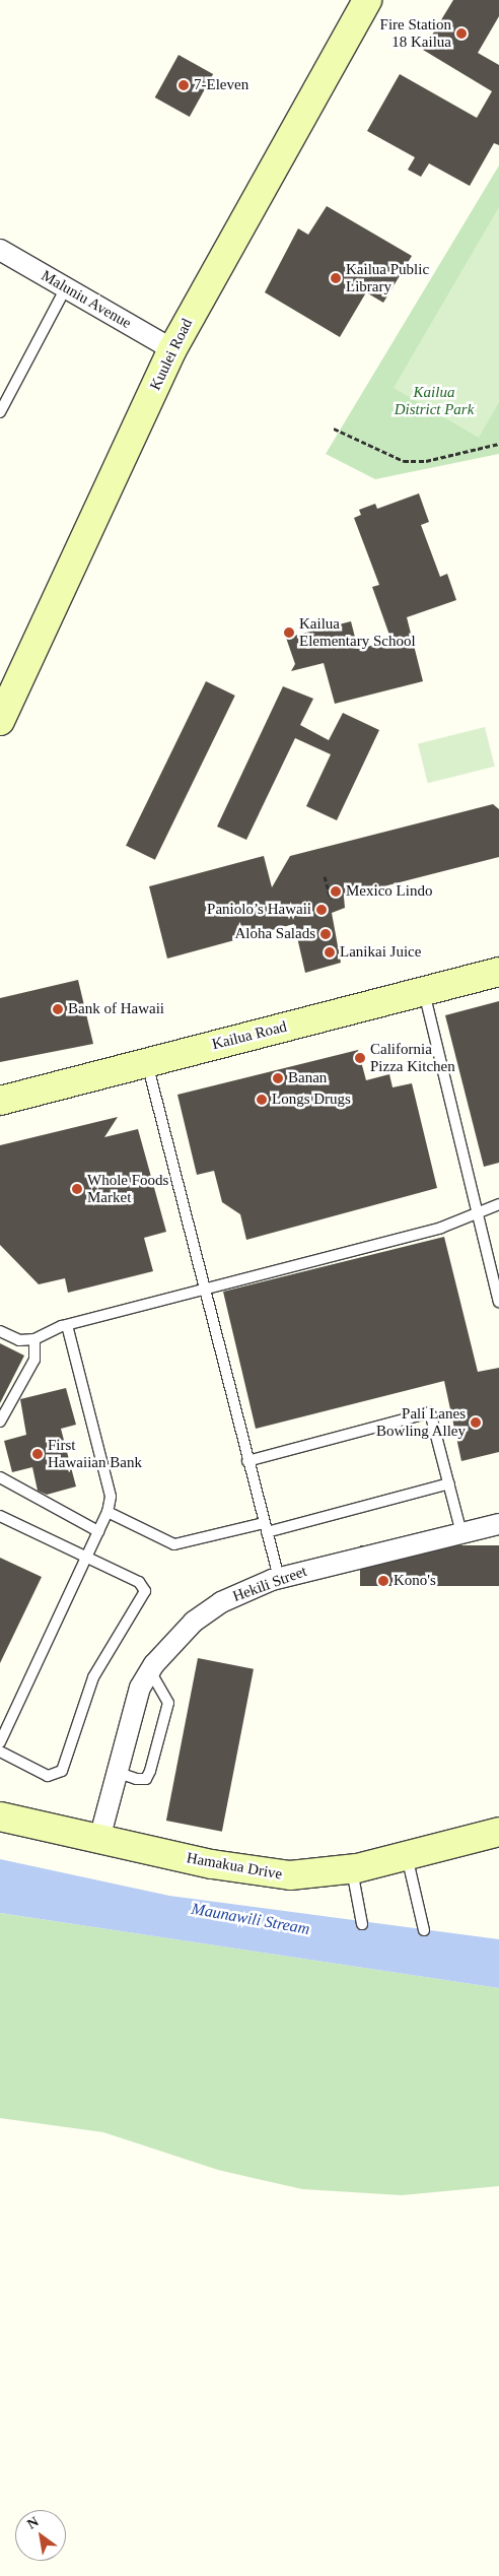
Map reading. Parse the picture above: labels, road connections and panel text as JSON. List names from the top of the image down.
{
  "streets": {
    "main road": ["Kuulei Road", "Kailua Road", "Hamakua Drive"],
    "street": ["Maluniu Avenue", "Hekili Street"]
  },
  "crossings": [
    ["Maluniu Avenue", "Kuulei Road"],
    ["Hekili Street", "Hamakua Drive"]
  ],
  "water": ["Maunawili Stream"],
  "parks": ["Kailua District Park"],
  "places": [
    "Fire Station 18 Kailua",
    "7-Eleven",
    "Kailua Public Library",
    "Kailua Elementary School",
    "Mexico Lindo",
    "Paniolo’s Hawaii",
    "Aloha Salads",
    "Lanikai Juice",
    "Bank of Hawaii",
    "California Pizza Kitchen",
    "Banan",
    "Longs Drugs",
    "Whole Foods Market",
    "Pali Lanes Bowling Alley",
    "First Hawaiian Bank",
    "Kono's"
  ],
  "north": "top left"
}
